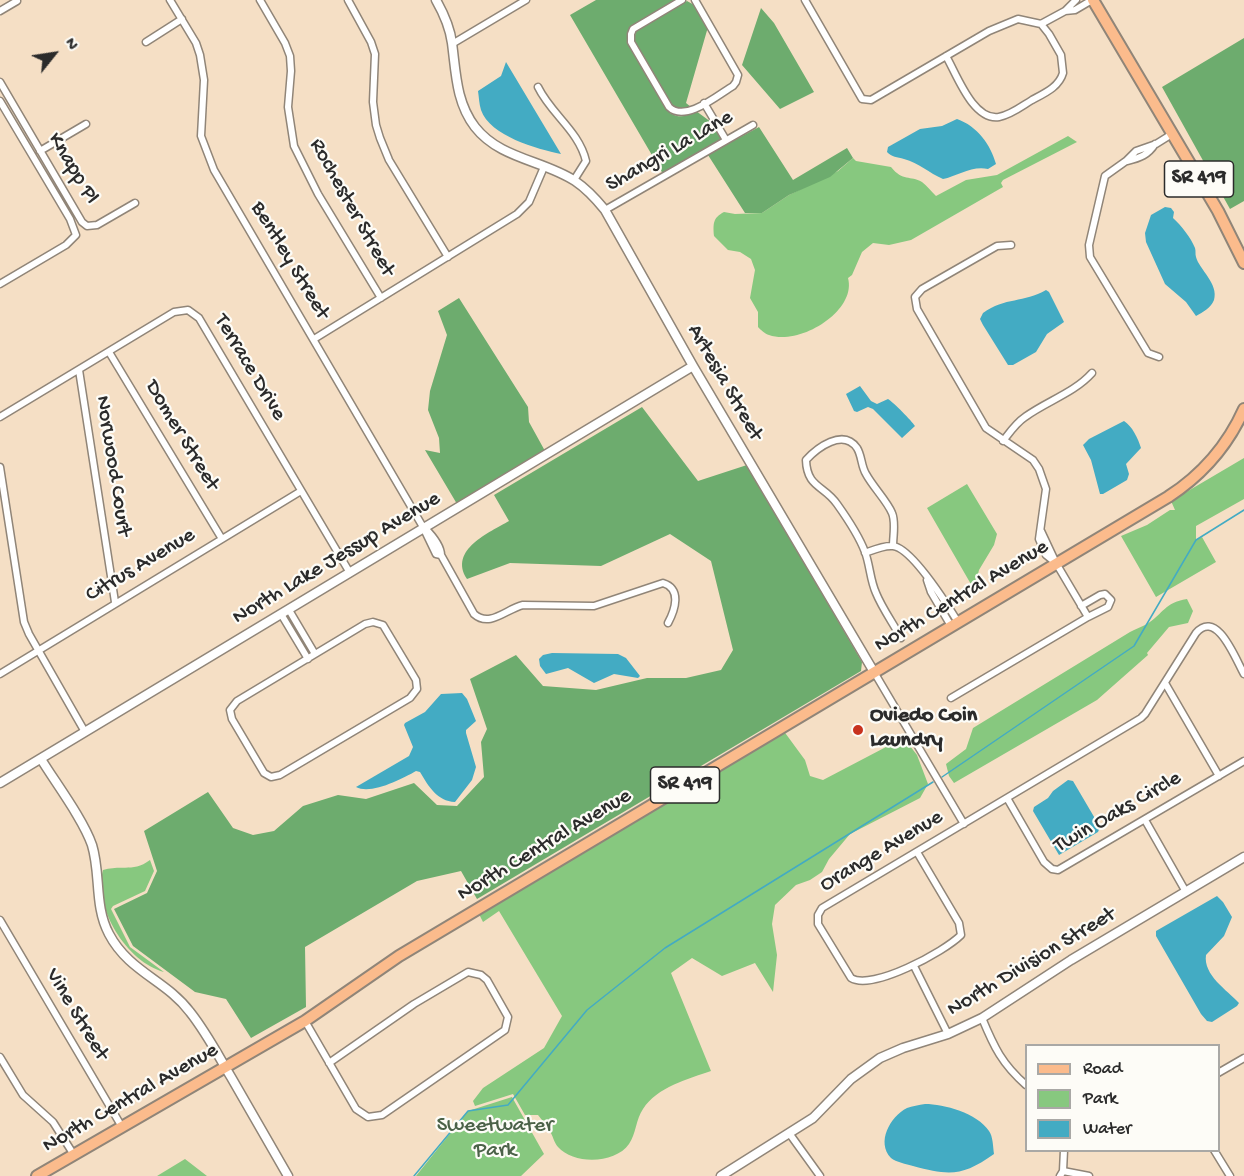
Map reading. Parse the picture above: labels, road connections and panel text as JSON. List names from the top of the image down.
{
  "streets": {
    "main road": ["SR 419", "North Central Avenue"],
    "street": [
      "Shangri La Lane",
      "Knapp Pl",
      "Rochester Street",
      "Bentley Street",
      "Terrace Drive",
      "Artesia Street",
      "Domer Street",
      "Norwood Court",
      "North Lake Jessup Avenue",
      "Citrus Avenue",
      "Twin Oaks Circle",
      "Orange Avenue",
      "North Division Street",
      "Vine Street"
    ]
  },
  "crossings": [
    ["Shangri La Lane", "Artesia Street"],
    ["Bentley Street", "North Lake Jessup Avenue"],
    ["Terrace Drive", "Domer Street"],
    ["Terrace Drive", "Norwood Court"],
    ["Terrace Drive", "North Lake Jessup Avenue"],
    ["Terrace Drive", "Citrus Avenue"],
    ["Artesia Street", "North Lake Jessup Avenue"],
    ["Artesia Street", "North Central Avenue"],
    ["Artesia Street", "Orange Avenue"],
    ["Domer Street", "Citrus Avenue"],
    ["Norwood Court", "Citrus Avenue"],
    ["North Central Avenue", "Vine Street"]
  ],
  "parks": ["Sweetwater Park"],
  "places": ["Oviedo Coin Laundry"],
  "legend": ["Road", "Park", "Water"],
  "north": "top right"
}
